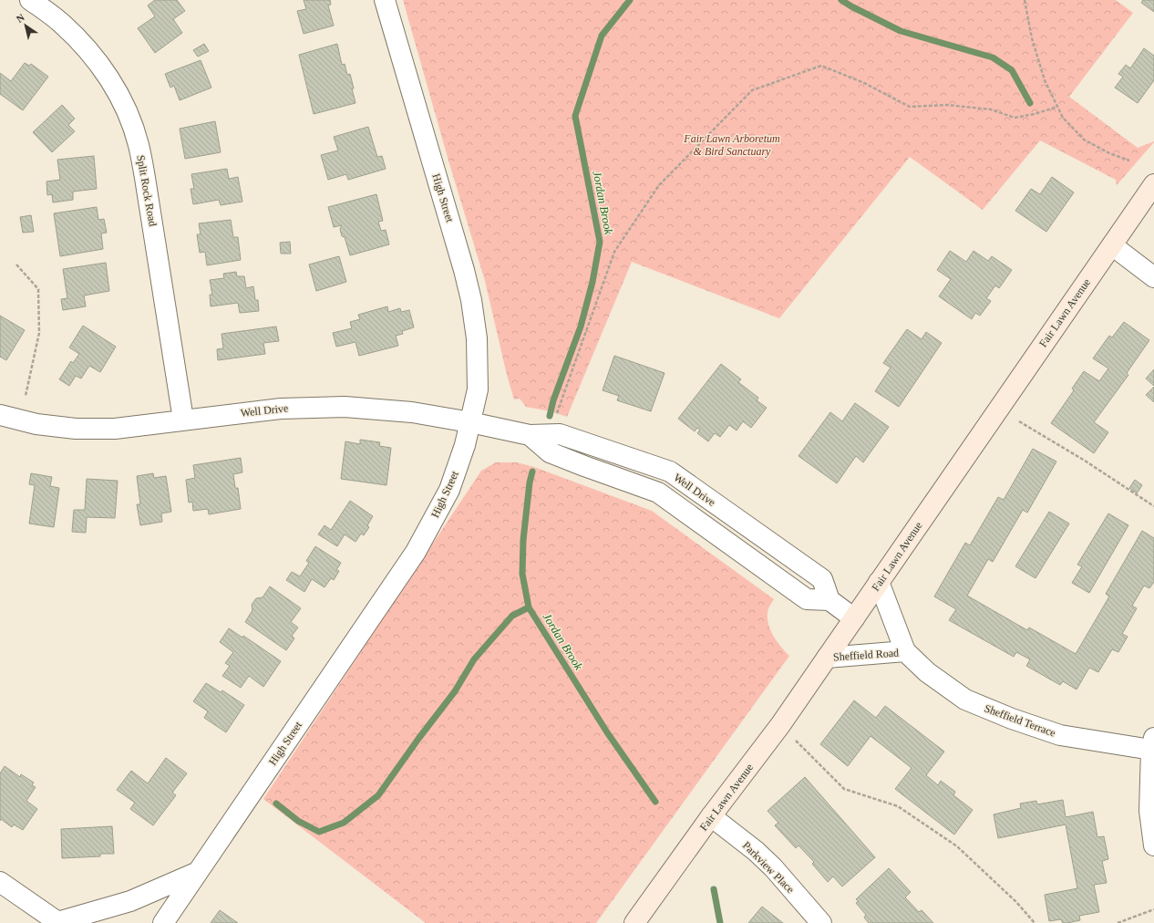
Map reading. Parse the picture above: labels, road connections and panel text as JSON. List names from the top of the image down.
{
  "streets": {
    "main road": ["Fair Lawn Avenue"],
    "street": [
      "Split Rock Road",
      "High Street",
      "Well Drive",
      "Sheffield Road",
      "Sheffield Terrace",
      "Parkview Place"
    ]
  },
  "crossings": [
    ["Split Rock Road", "Well Drive"],
    ["High Street", "Well Drive"],
    ["Fair Lawn Avenue", "Well Drive"],
    ["Fair Lawn Avenue", "Sheffield Road"],
    ["Fair Lawn Avenue", "Parkview Place"],
    ["Sheffield Road", "Sheffield Terrace"]
  ],
  "water": ["Jordan Brook"],
  "parks": ["Fair Lawn Arboretum & Bird Sanctuary"],
  "north": "top left"
}
